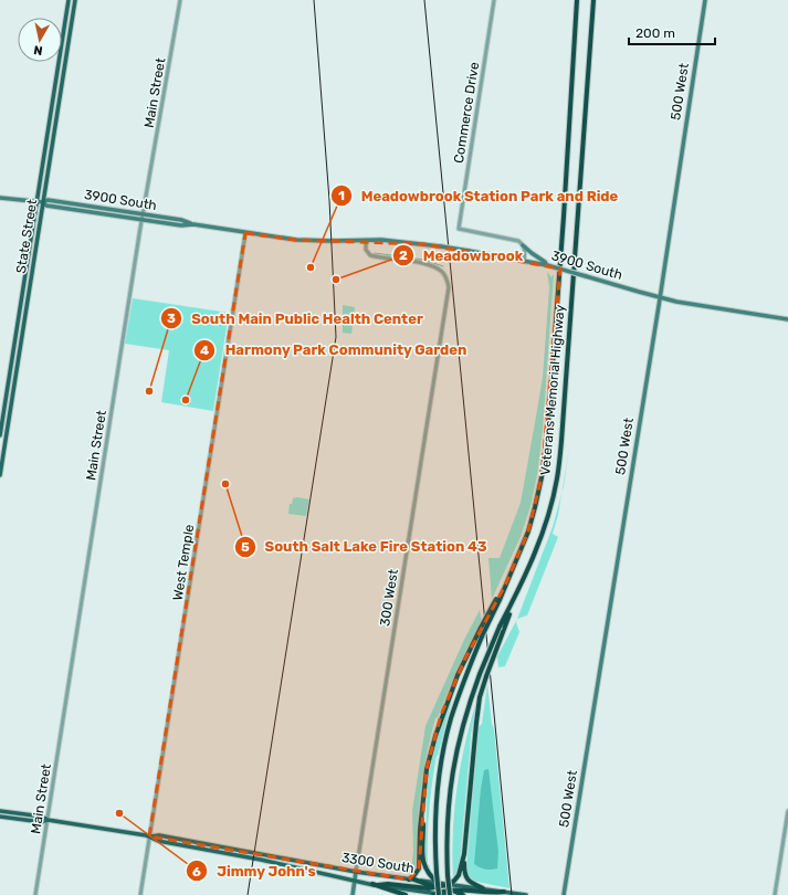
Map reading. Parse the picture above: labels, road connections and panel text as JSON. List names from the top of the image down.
{
  "streets": {
    "highway": ["Veterans Memorial Highway"],
    "main road": [
      "500 West",
      "3900 South",
      "State Street",
      "300 West",
      "3300 South"
    ],
    "street": ["Main Street", "Commerce Drive", "West Temple"]
  },
  "crossings": [
    ["500 West", "3900 South"],
    ["Main Street", "3900 South"],
    ["Main Street", "3300 South"],
    ["3900 South", "State Street"],
    ["3900 South", "West Temple"],
    ["3900 South", "300 West"],
    ["Veterans Memorial Highway", "3300 South"],
    ["West Temple", "3300 South"],
    ["300 West", "3300 South"]
  ],
  "places": [
    "Meadowbrook Station Park and Ride",
    "Meadowbrook",
    "South Main Public Health Center",
    "Harmony Park Community Garden",
    "South Salt Lake Fire Station 43",
    "Jimmy John's"
  ],
  "scale_bar": "200 m",
  "north": "bottom"
}
